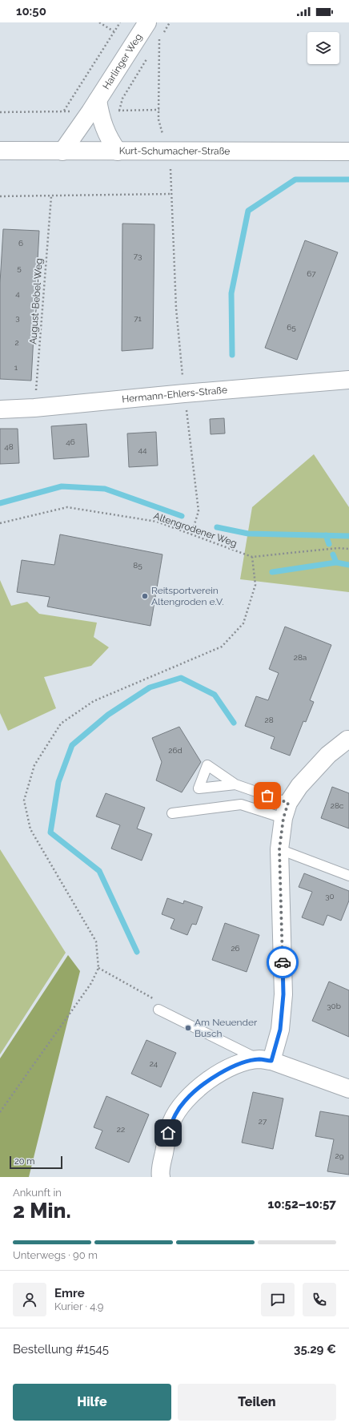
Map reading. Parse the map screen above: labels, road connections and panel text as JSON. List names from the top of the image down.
{
  "streets": {
    "street": ["Harlinger Weg", "Kurt-Schumacher-Straße", "Hermann-Ehlers-Straße"],
    "path": ["August-Bebel-Weg", "Altengrodener Weg"]
  },
  "crossings": [
    ["Harlinger Weg", "Kurt-Schumacher-Straße"],
    ["August-Bebel-Weg", "Hermann-Ehlers-Straße"]
  ],
  "places": ["Reitsportverein Altengroden e.V.", "Am Neuender Busch"],
  "house_numbers": [
    "6",
    "73",
    "5",
    "67",
    "4",
    "3",
    "71",
    "65",
    "2",
    "1",
    "46",
    "48",
    "44",
    "85",
    "28a",
    "28",
    "26d",
    "28c",
    "30",
    "26",
    "30b",
    "24",
    "27",
    "22",
    "29"
  ],
  "scale_bar": "20 m",
  "page": {
    "status": "10:50",
    "scale": "20 m",
    "heading": ["2 Min.", "Ankunft in", "10:52–10:57"],
    "panel": [
      "Emre",
      "Kurier · 4.9",
      "Bestellung #1545",
      "35.29 €"
    ],
    "bar": "Unterwegs · 90 m",
    "buttons": ["Hilfe", "Teilen"]
  }
}
